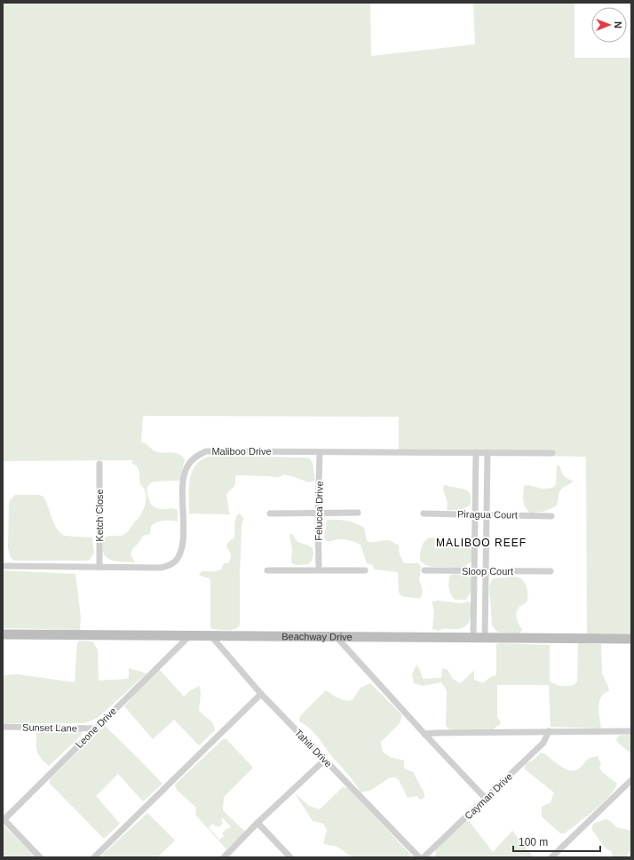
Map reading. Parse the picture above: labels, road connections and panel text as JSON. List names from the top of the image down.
{
  "streets": {
    "street": [
      "Maliboo Drive",
      "Felucca Drive",
      "Piragua Court",
      "Ketch Close",
      "Sloop Court",
      "Beachway Drive",
      "Sunset Lane",
      "Leone Drive",
      "Tahiti Drive",
      "Cayman Drive"
    ]
  },
  "crossings": [
    ["Maliboo Drive", "Felucca Drive"],
    ["Maliboo Drive", "Ketch Close"],
    ["Beachway Drive", "Leone Drive"],
    ["Beachway Drive", "Tahiti Drive"],
    ["Sunset Lane", "Leone Drive"]
  ],
  "districts": ["MALIBOO REEF"],
  "scale_bar": "100 m",
  "north": "right"
}
